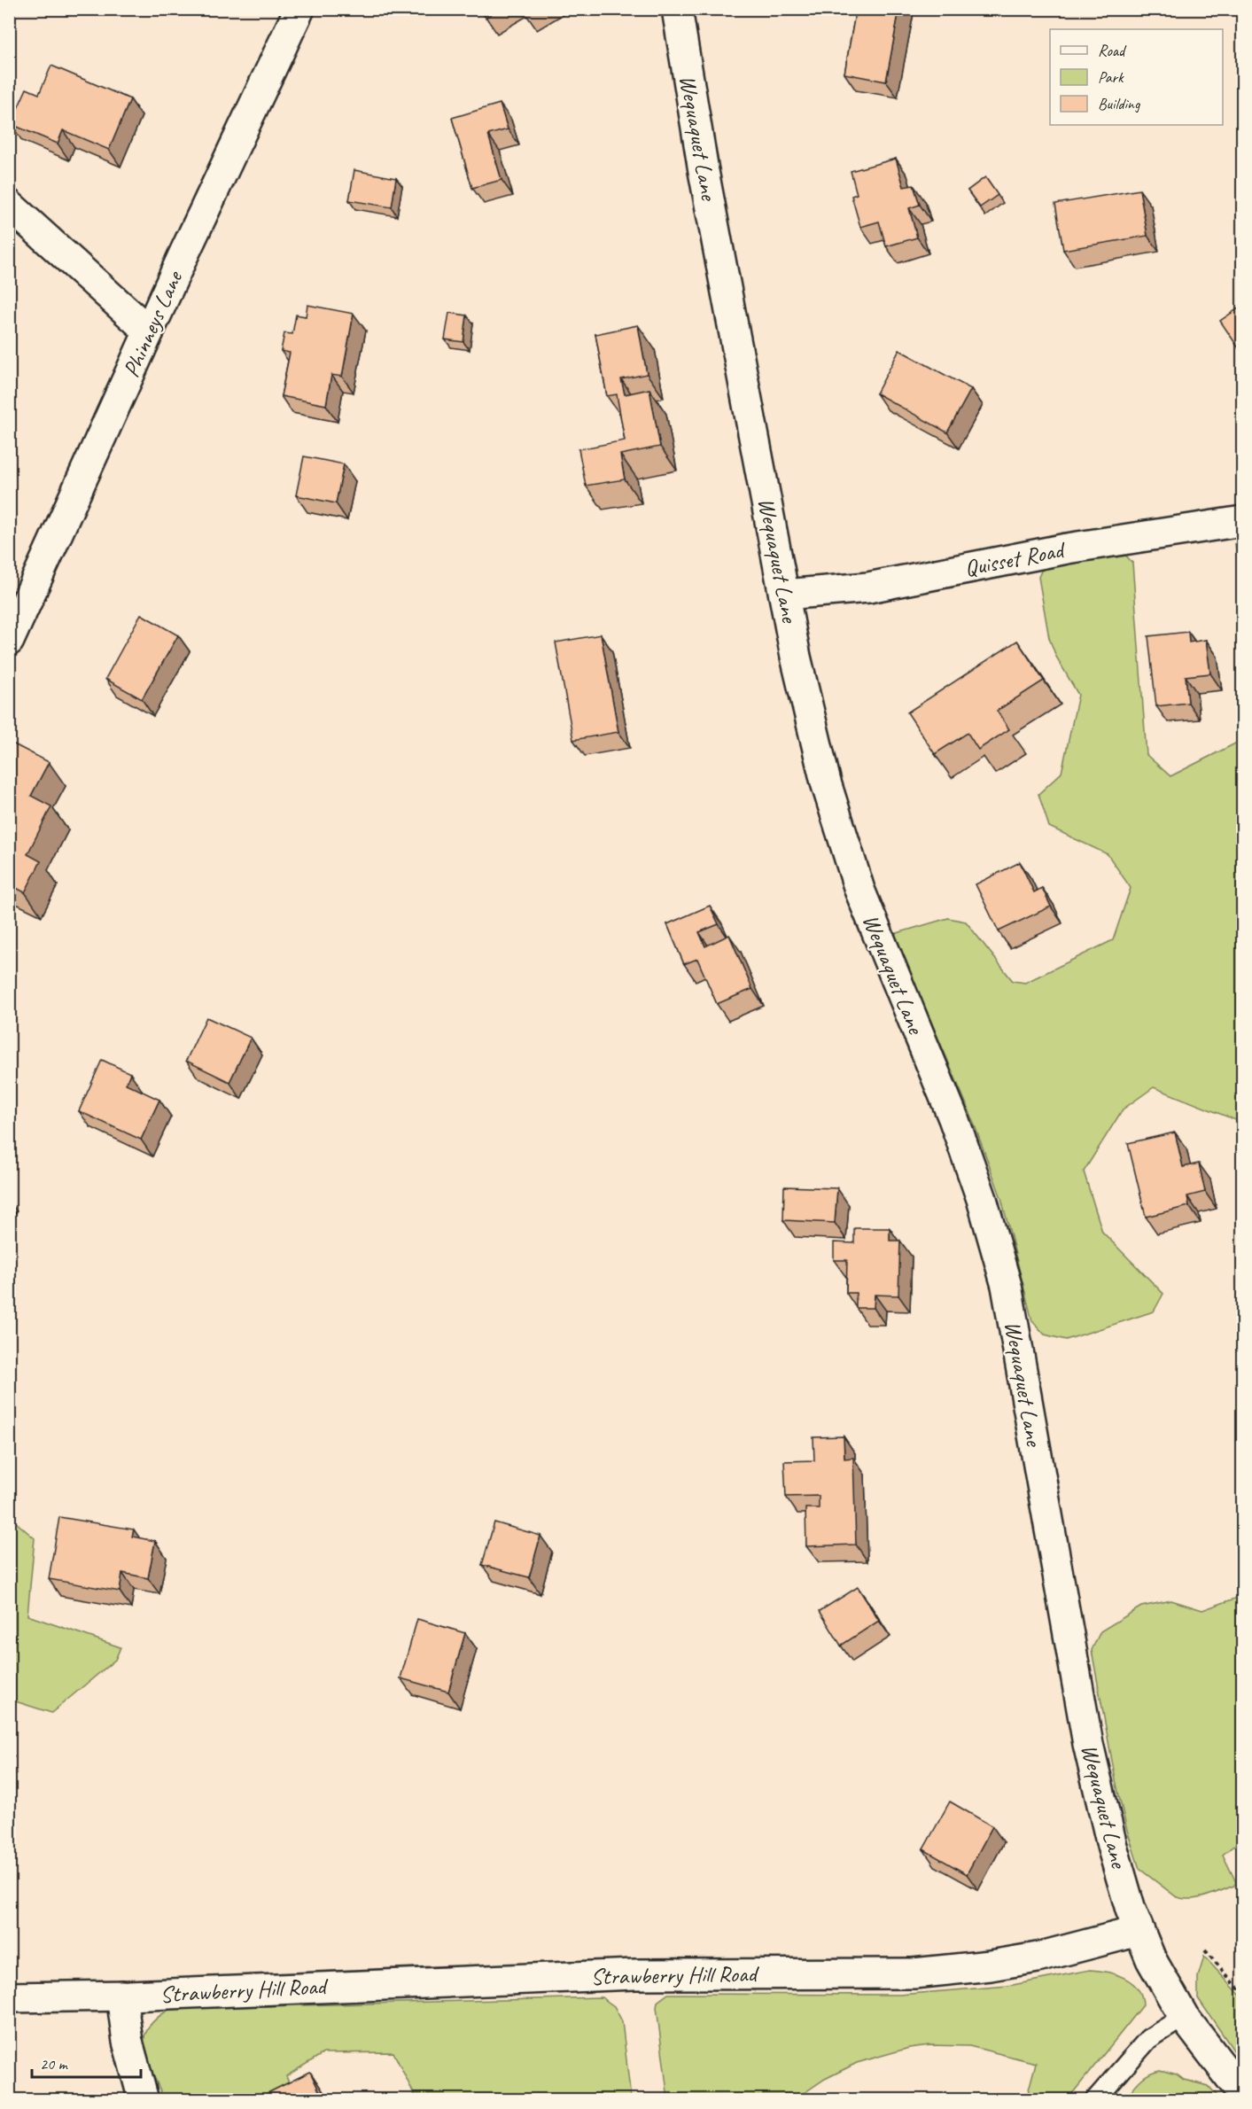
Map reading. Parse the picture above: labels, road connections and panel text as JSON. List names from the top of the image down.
{
  "streets": {
    "main road": [
      "Wequaquet Lane",
      "Phinneys Lane",
      "Quisset Road",
      "Strawberry Hill Road"
    ]
  },
  "crossings": [
    ["Wequaquet Lane", "Quisset Road"],
    ["Wequaquet Lane", "Strawberry Hill Road"]
  ],
  "legend": ["Road", "Park", "Building"],
  "scale_bar": "20 m"
}
